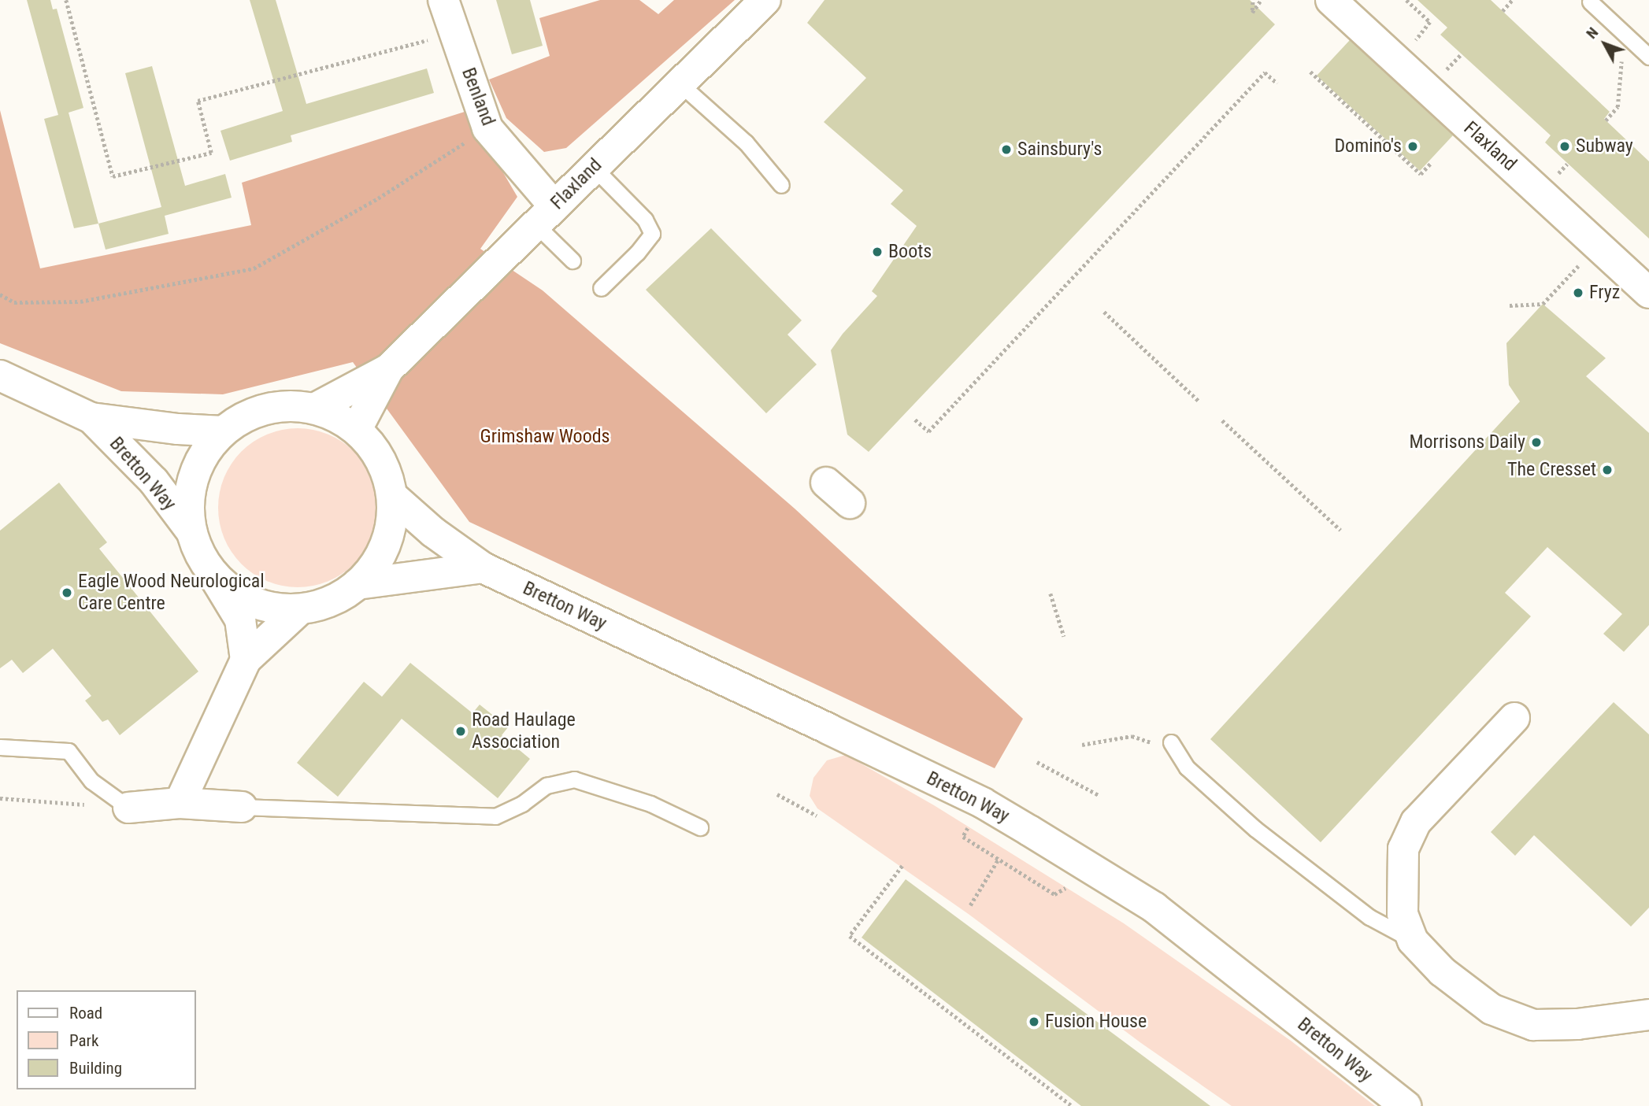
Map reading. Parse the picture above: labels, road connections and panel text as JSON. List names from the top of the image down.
{
  "streets": {
    "street": ["Benland", "Flaxland", "Bretton Way"]
  },
  "crossings": [
    ["Benland", "Flaxland"]
  ],
  "parks": ["Grimshaw Woods"],
  "places": [
    "Domino's",
    "Subway",
    "Sainsbury's",
    "Boots",
    "Fryz",
    "Morrisons Daily",
    "The Cresset",
    "Eagle Wood Neurological Care Centre",
    "Road Haulage Association",
    "Fusion House"
  ],
  "legend": ["Road", "Park", "Building"],
  "north": "top left"
}
